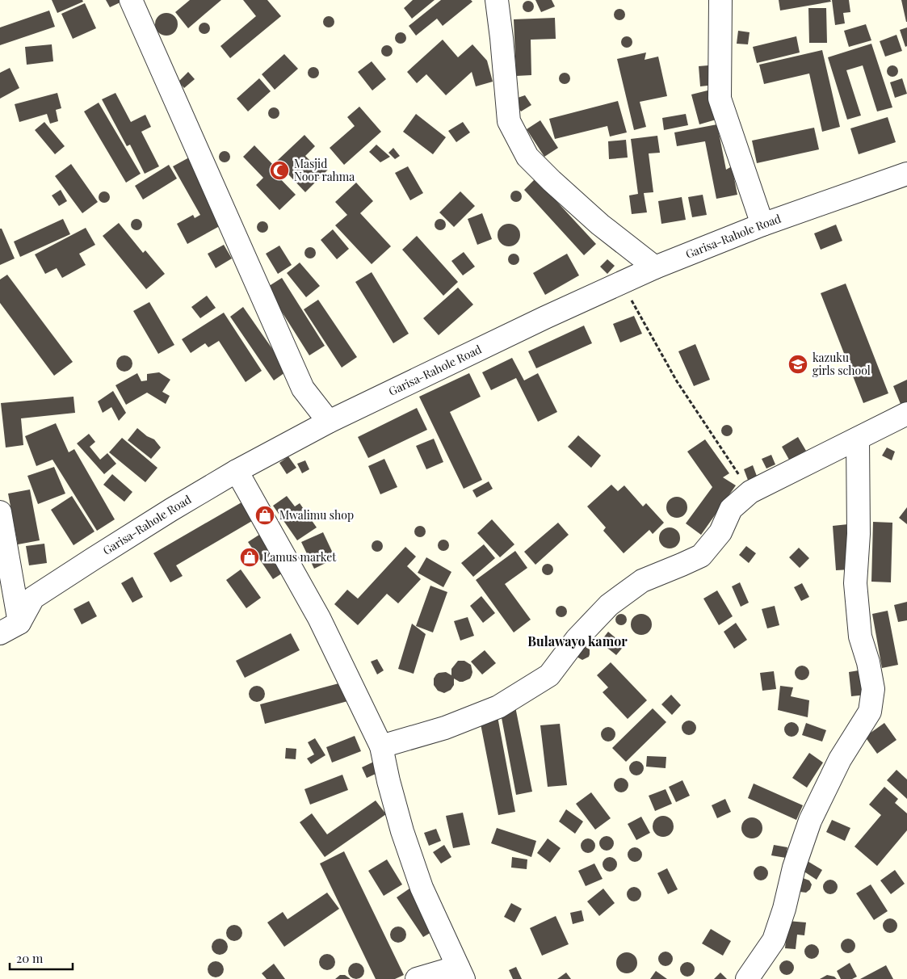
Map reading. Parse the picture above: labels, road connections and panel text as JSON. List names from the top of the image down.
{
  "streets": {
    "street": ["Garisa-Rahole Road"]
  },
  "districts": ["Bulawayo kamor"],
  "places": {
    "mosque": ["Masjid Noor rahma"],
    "school or university": ["kazuku girls school"],
    "shop": ["Mwalimu shop", "Lamus market"]
  },
  "scale_bar": "20 m"
}
